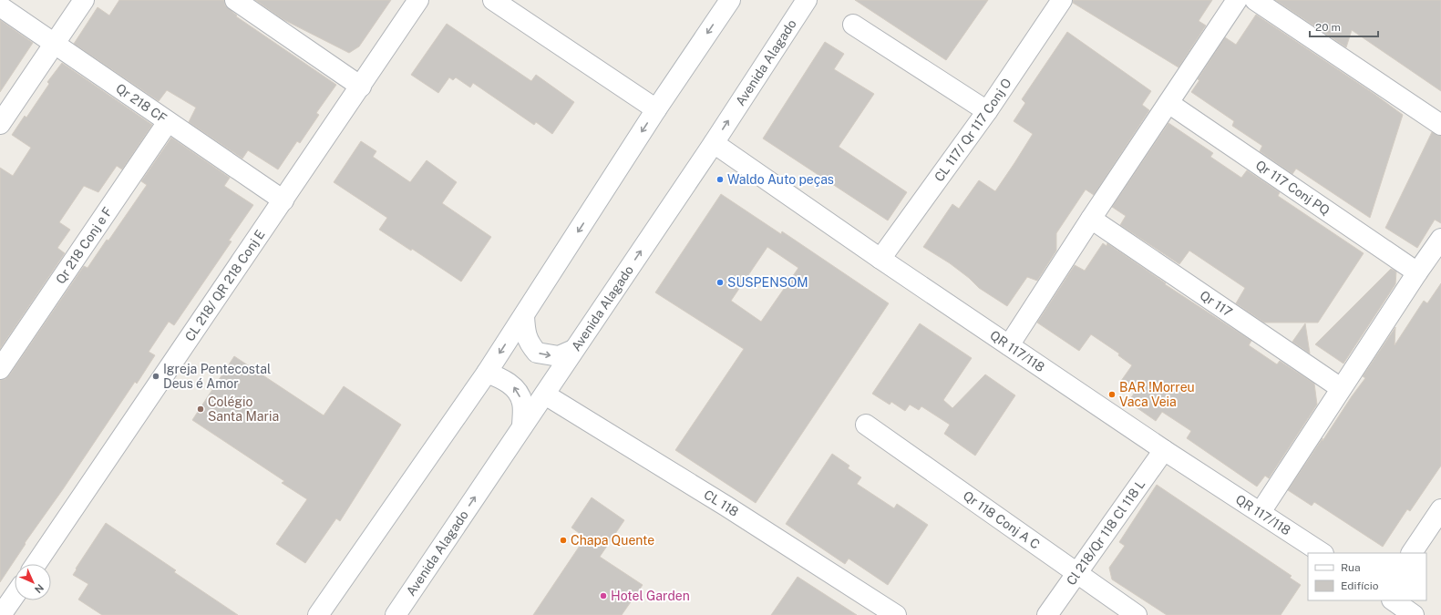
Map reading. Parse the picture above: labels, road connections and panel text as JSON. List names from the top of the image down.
{
  "streets": {
    "street": [
      "Avenida Alagado",
      "Qr 218 CF",
      "CL 117/ Qr 117 Conj O",
      "Qr 117 Conj PQ",
      "Qr 218 Conj e F",
      "CL 218/ QR 218 Conj E",
      "Qr 117",
      "QR 117/118",
      "CL 118",
      "Qr 118 Conj A C",
      "Cl 218/Qr 118 Cl 118 L"
    ]
  },
  "crossings": [
    ["Avenida Alagado", "QR 117/118"],
    ["Avenida Alagado", "CL 118"],
    ["Qr 218 CF", "Qr 218 Conj e F"],
    ["Qr 218 CF", "CL 218/ QR 218 Conj E"],
    ["CL 117/ Qr 117 Conj O", "QR 117/118"],
    ["QR 117/118", "Cl 218/Qr 118 Cl 118 L"],
    ["Qr 118 Conj A C", "Cl 218/Qr 118 Cl 118 L"]
  ],
  "places": [
    "Waldo Auto peças",
    "SUSPENSOM",
    "Igreja Pentecostal Deus é Amor",
    "BAR !Morreu Vaca Veia",
    "Colégio Santa Maria",
    "Chapa Quente",
    "Hotel Garden"
  ],
  "legend": ["Rua", "Edifício"],
  "scale_bar": "20 m",
  "north": "bottom right"
}
